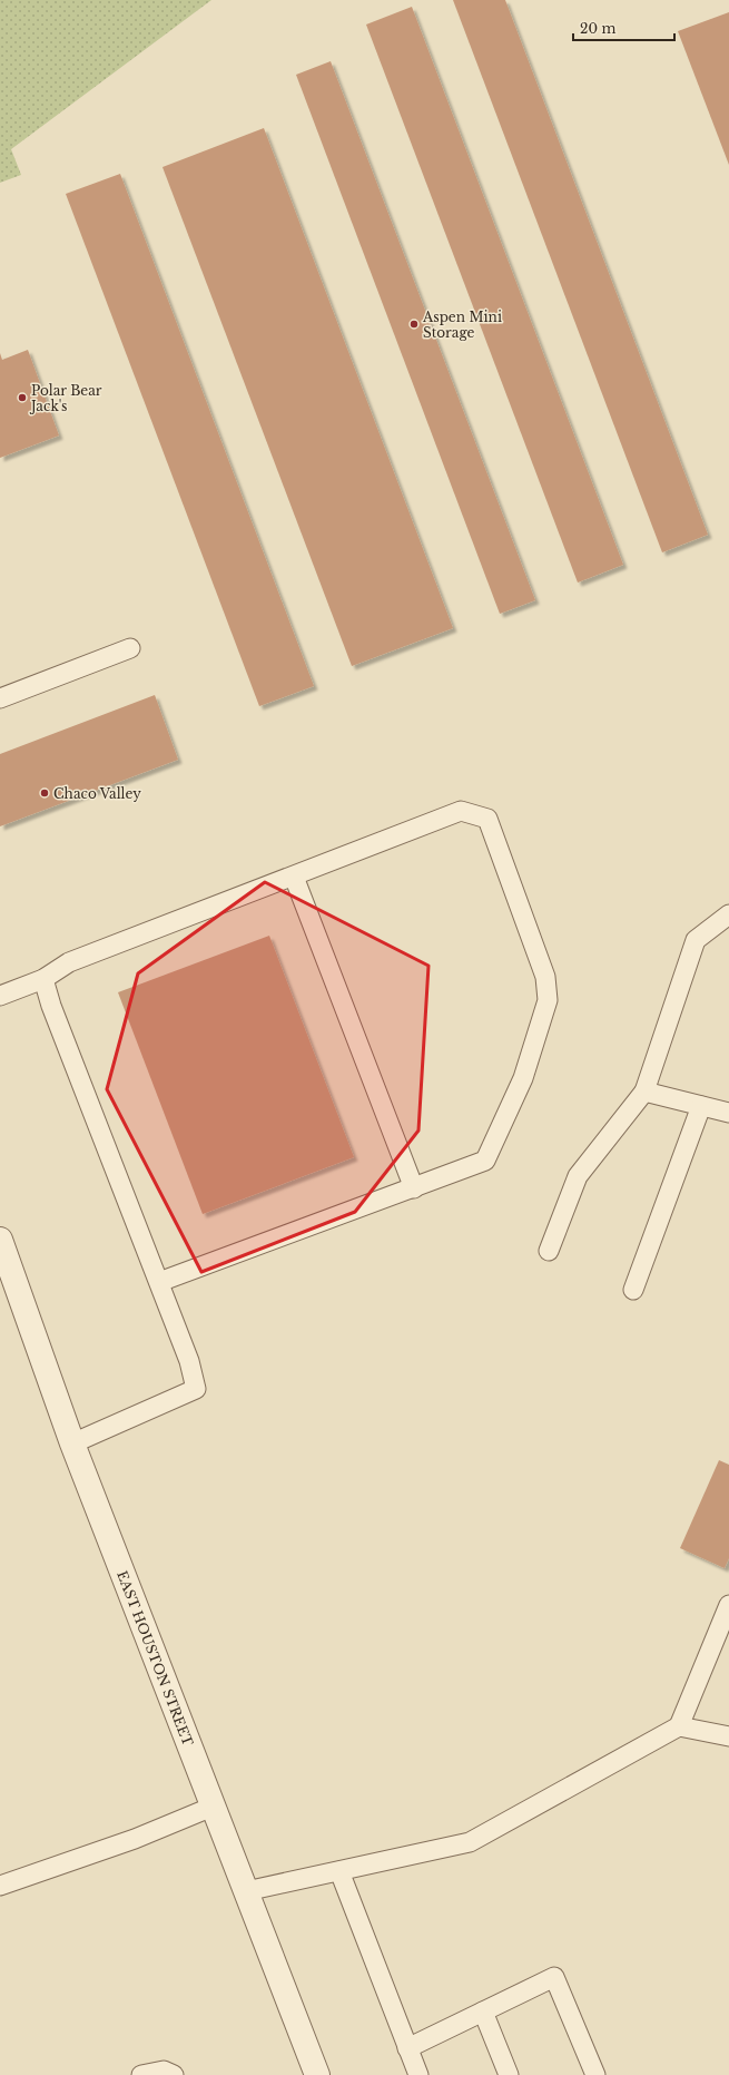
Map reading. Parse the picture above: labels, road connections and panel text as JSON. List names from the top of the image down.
{
  "streets": {
    "street": ["EAST HOUSTON STREET"]
  },
  "places": ["Aspen Mini Storage", "Polar Bear Jack's", "Chaco Valley"],
  "scale_bar": "20 m"
}
